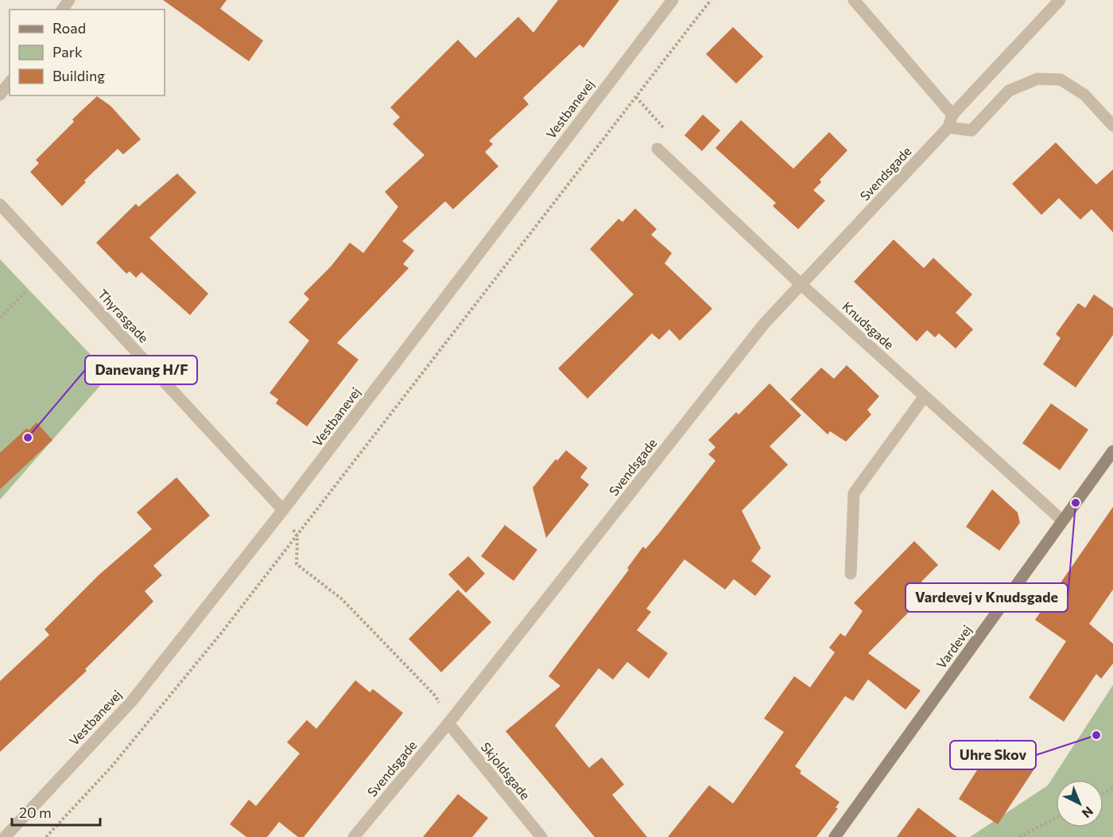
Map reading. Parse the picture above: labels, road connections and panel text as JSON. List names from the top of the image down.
{
  "streets": {
    "street": [
      "Vestbanevej",
      "Svendsgade",
      "Thyrasgade",
      "Knudsgade",
      "Vardevej",
      "Skjoldsgade"
    ]
  },
  "crossings": [
    ["Vestbanevej", "Thyrasgade"],
    ["Svendsgade", "Knudsgade"],
    ["Svendsgade", "Skjoldsgade"],
    ["Knudsgade", "Vardevej"]
  ],
  "places": ["Danevang H/F", "Vardevej v Knudsgade", "Uhre Skov"],
  "legend": ["Road", "Park", "Building"],
  "scale_bar": "20 m",
  "north": "bottom right"
}
